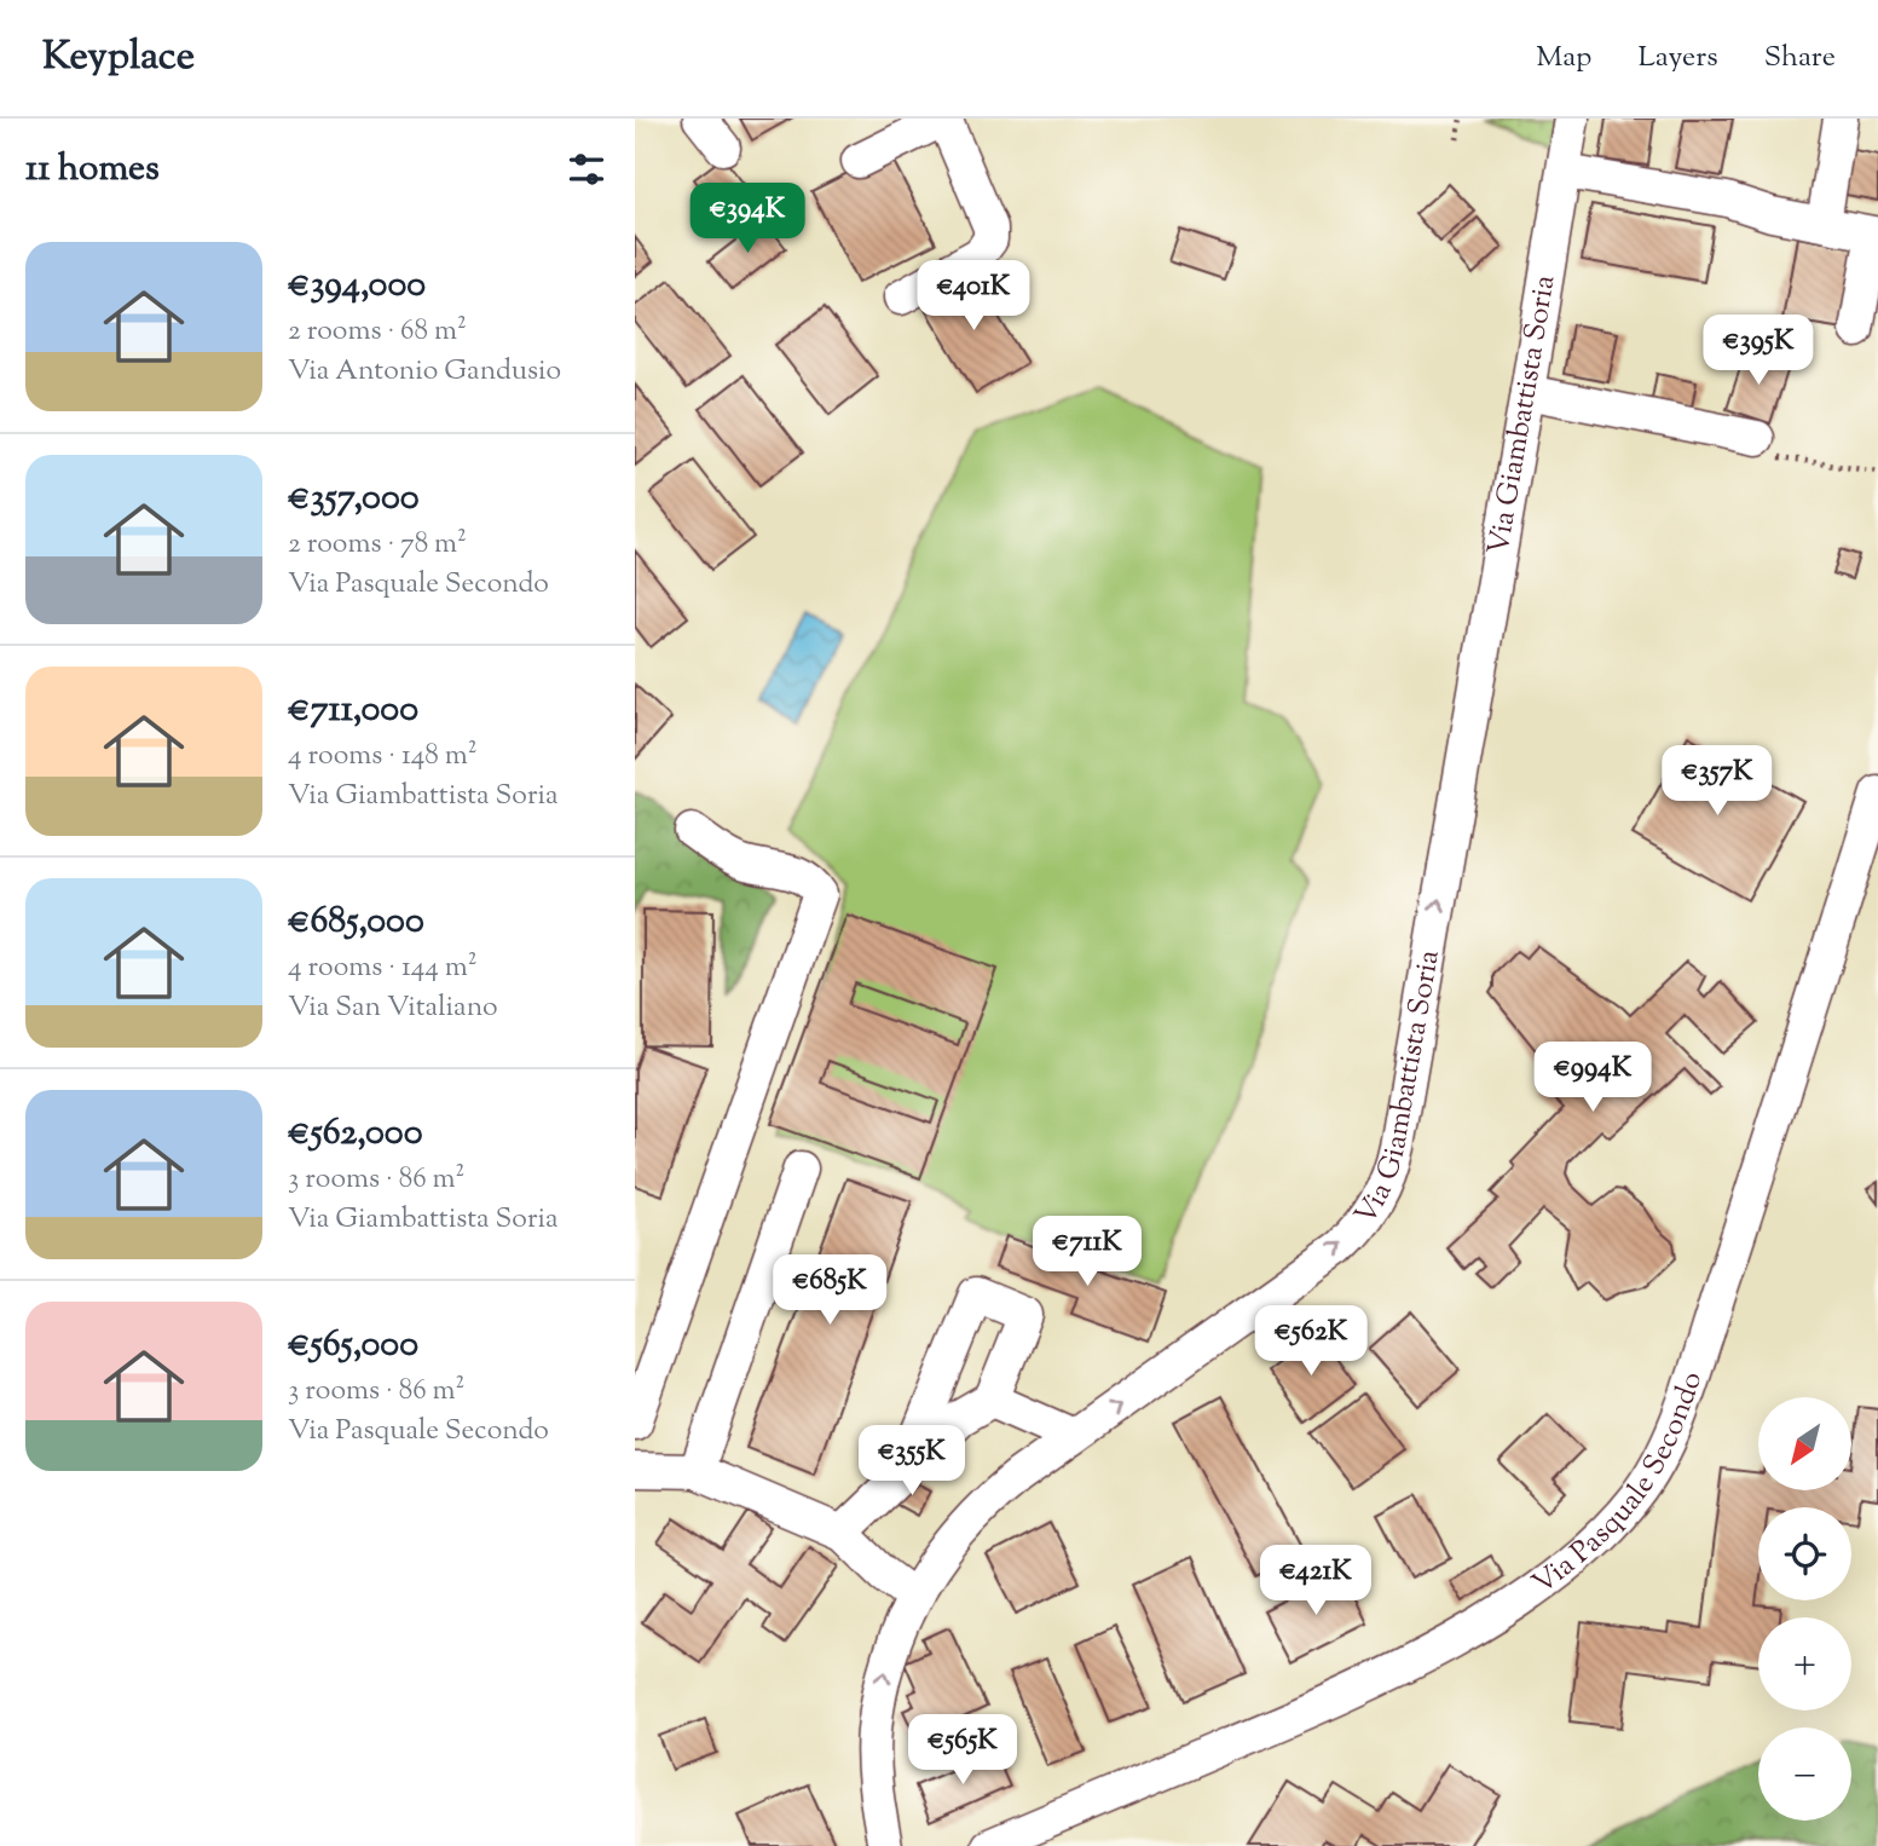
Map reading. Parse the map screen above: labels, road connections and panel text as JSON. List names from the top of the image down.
{
  "streets": {
    "street": ["Via Giambattista Soria", "Via Pasquale Secondo"]
  },
  "one_way": ["Via Giambattista Soria"],
  "north": "bottom left",
  "page": {
    "header": "Keyplace",
    "nav": ["Map", "Layers", "Share"],
    "heading": "11 homes",
    "price": [
      "€394K",
      "€401K",
      "€395K",
      "€357K",
      "€994K",
      "€711K",
      "€685K",
      "€562K",
      "€355K",
      "€421K",
      "€565K"
    ],
    "list": [
      {
        "name": "€394,000",
        "note": "2 rooms · 68 m² · Via Antonio Gandusio"
      },
      {
        "name": "€357,000",
        "note": "2 rooms · 78 m² · Via Pasquale Secondo"
      },
      {
        "name": "€711,000",
        "note": "4 rooms · 148 m² · Via Giambattista Soria"
      },
      {
        "name": "€685,000",
        "note": "4 rooms · 144 m² · Via San Vitaliano"
      },
      {
        "name": "€562,000",
        "note": "3 rooms · 86 m² · Via Giambattista Soria"
      },
      {
        "name": "€565,000",
        "note": "3 rooms · 86 m² · Via Pasquale Secondo"
      }
    ],
    "map_buttons": ["+", "−"]
  }
}
